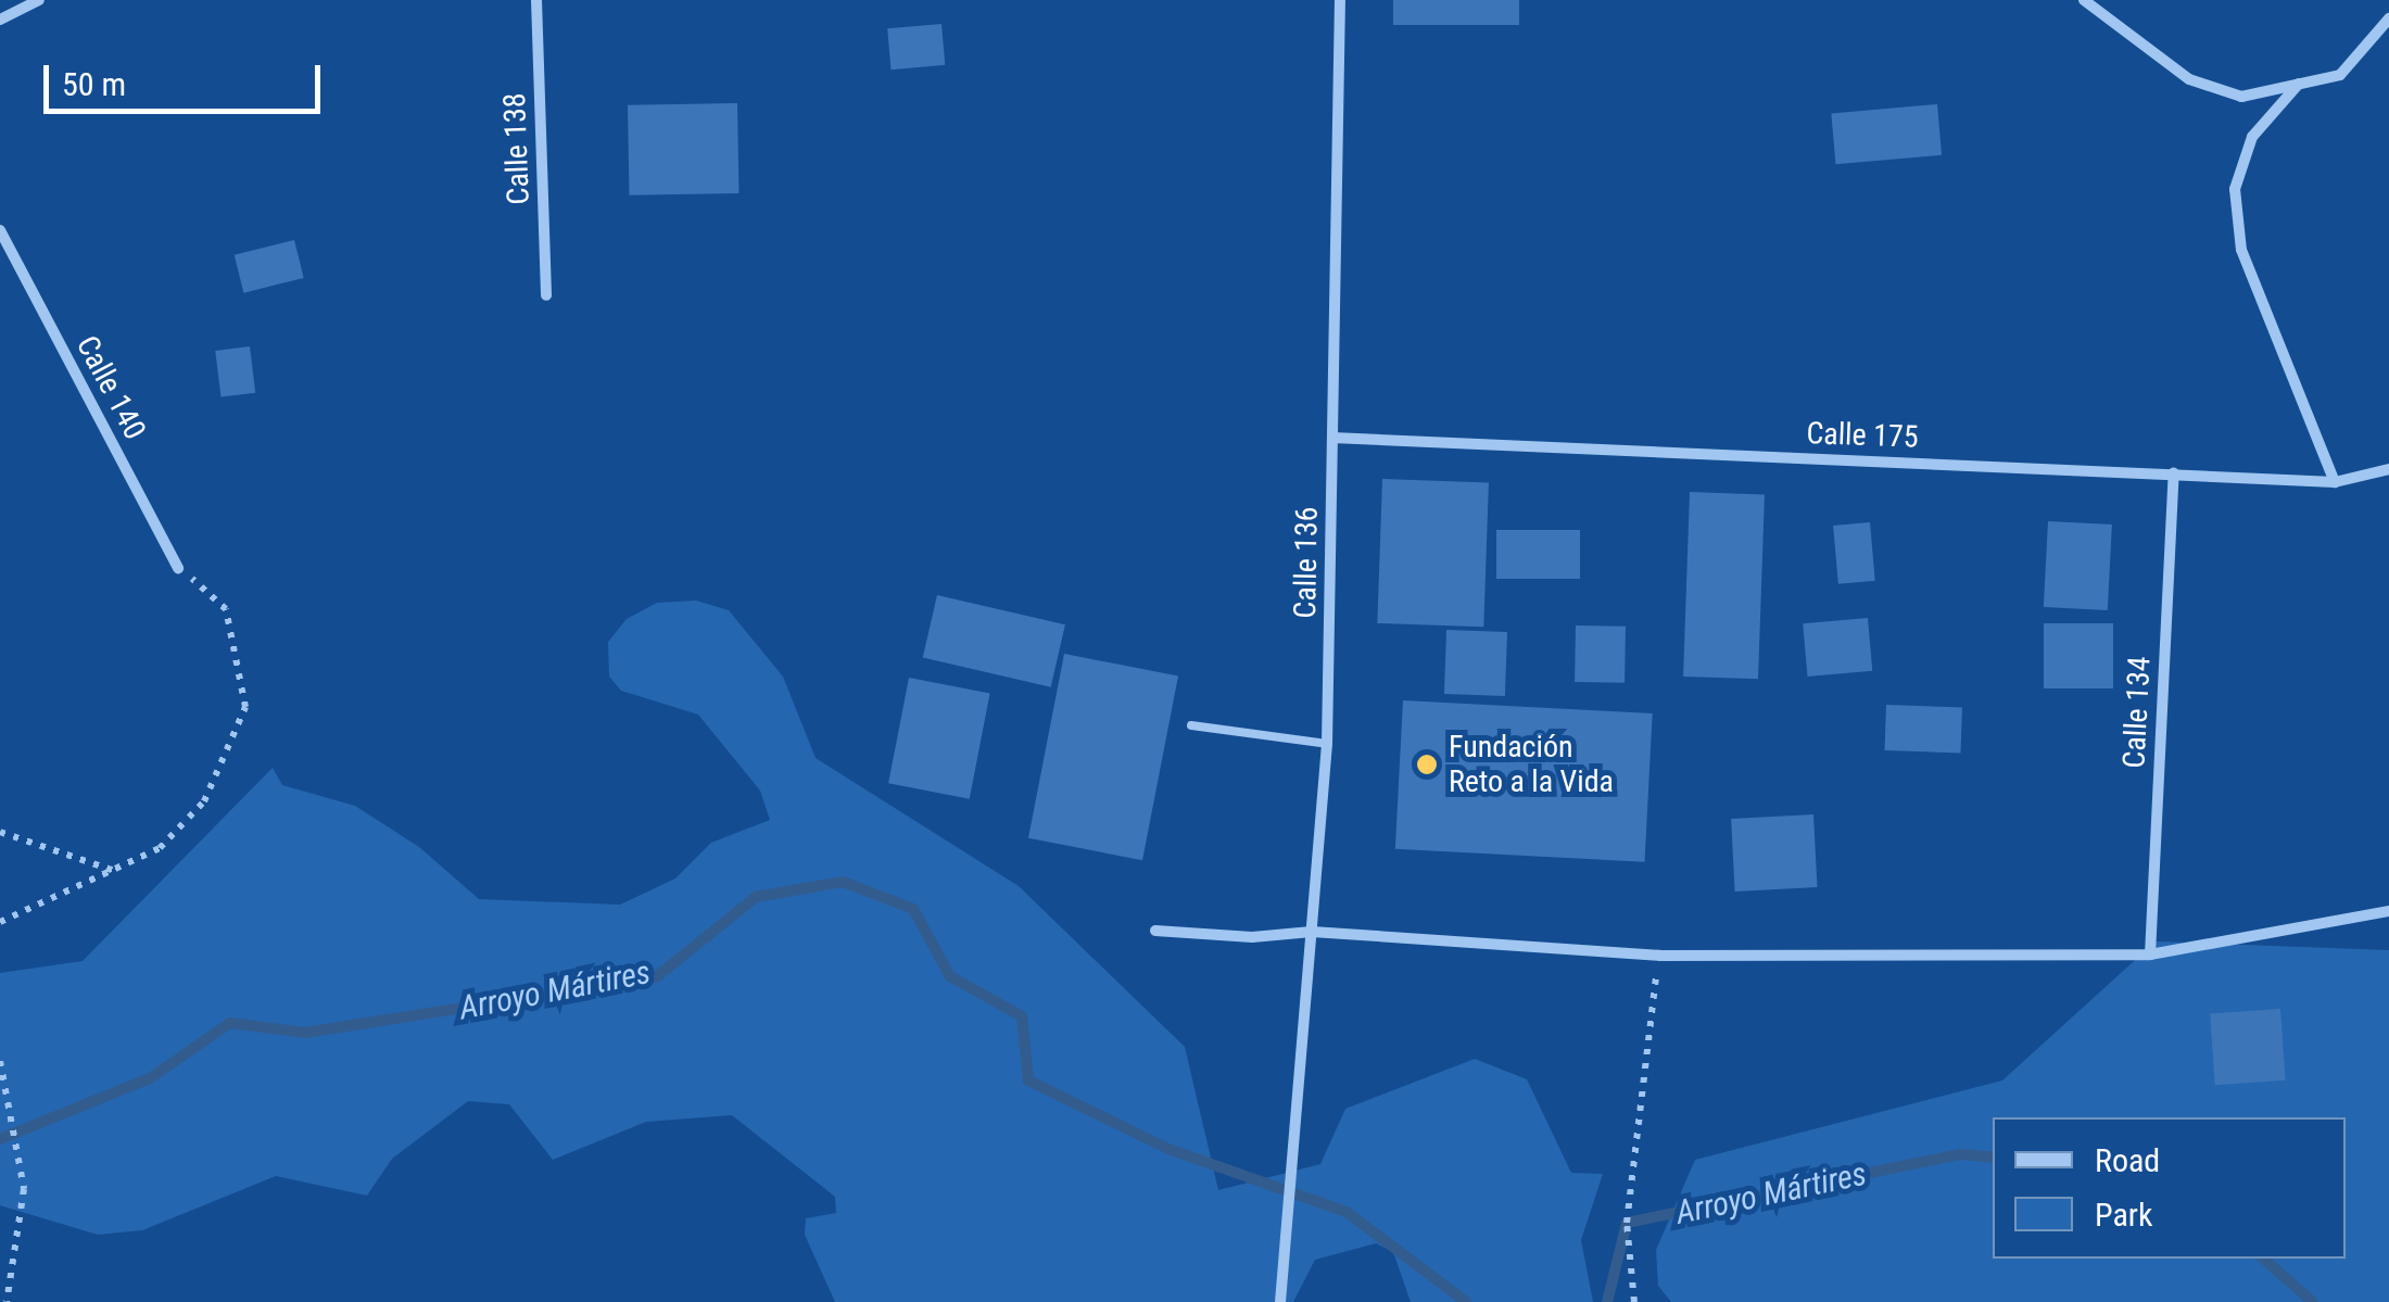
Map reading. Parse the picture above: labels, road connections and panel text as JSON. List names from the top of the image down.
{
  "streets": {
    "street": [
      "Calle 138",
      "Calle 140",
      "Calle 175",
      "Calle 136",
      "Calle 134"
    ]
  },
  "crossings": [
    ["Calle 175", "Calle 136"],
    ["Calle 175", "Calle 134"]
  ],
  "water": ["Arroyo Mártires"],
  "places": ["Fundación Reto a la Vida"],
  "legend": ["Road", "Park"],
  "scale_bar": "50 m"
}
